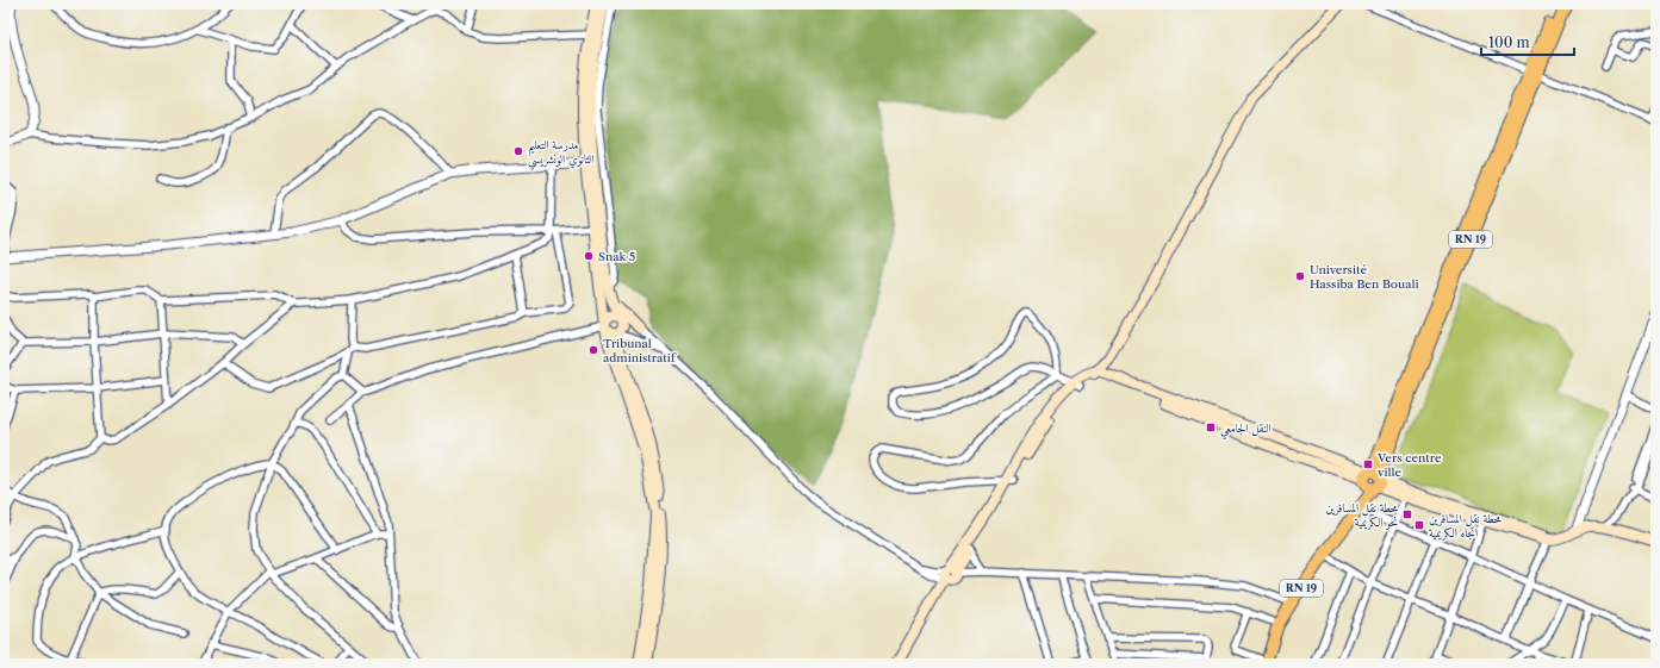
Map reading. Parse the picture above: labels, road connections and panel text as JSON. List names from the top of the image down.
{
  "streets": {
    "main road": ["RN 19"]
  },
  "places": {
    "other": [
      "مدرسة التعليم الثانوي الونشريسي",
      "Snak 5",
      "Université Hassiba Ben Bouali",
      "Tribunal administratif"
    ],
    "transit": [
      "النقل الجامعي",
      "Vers centre ville",
      "محطة نقل المسافرين نحو الكريمية",
      "محطة نقل المسافرين اتجاه الكريمية"
    ]
  },
  "scale_bar": "100 m"
}
